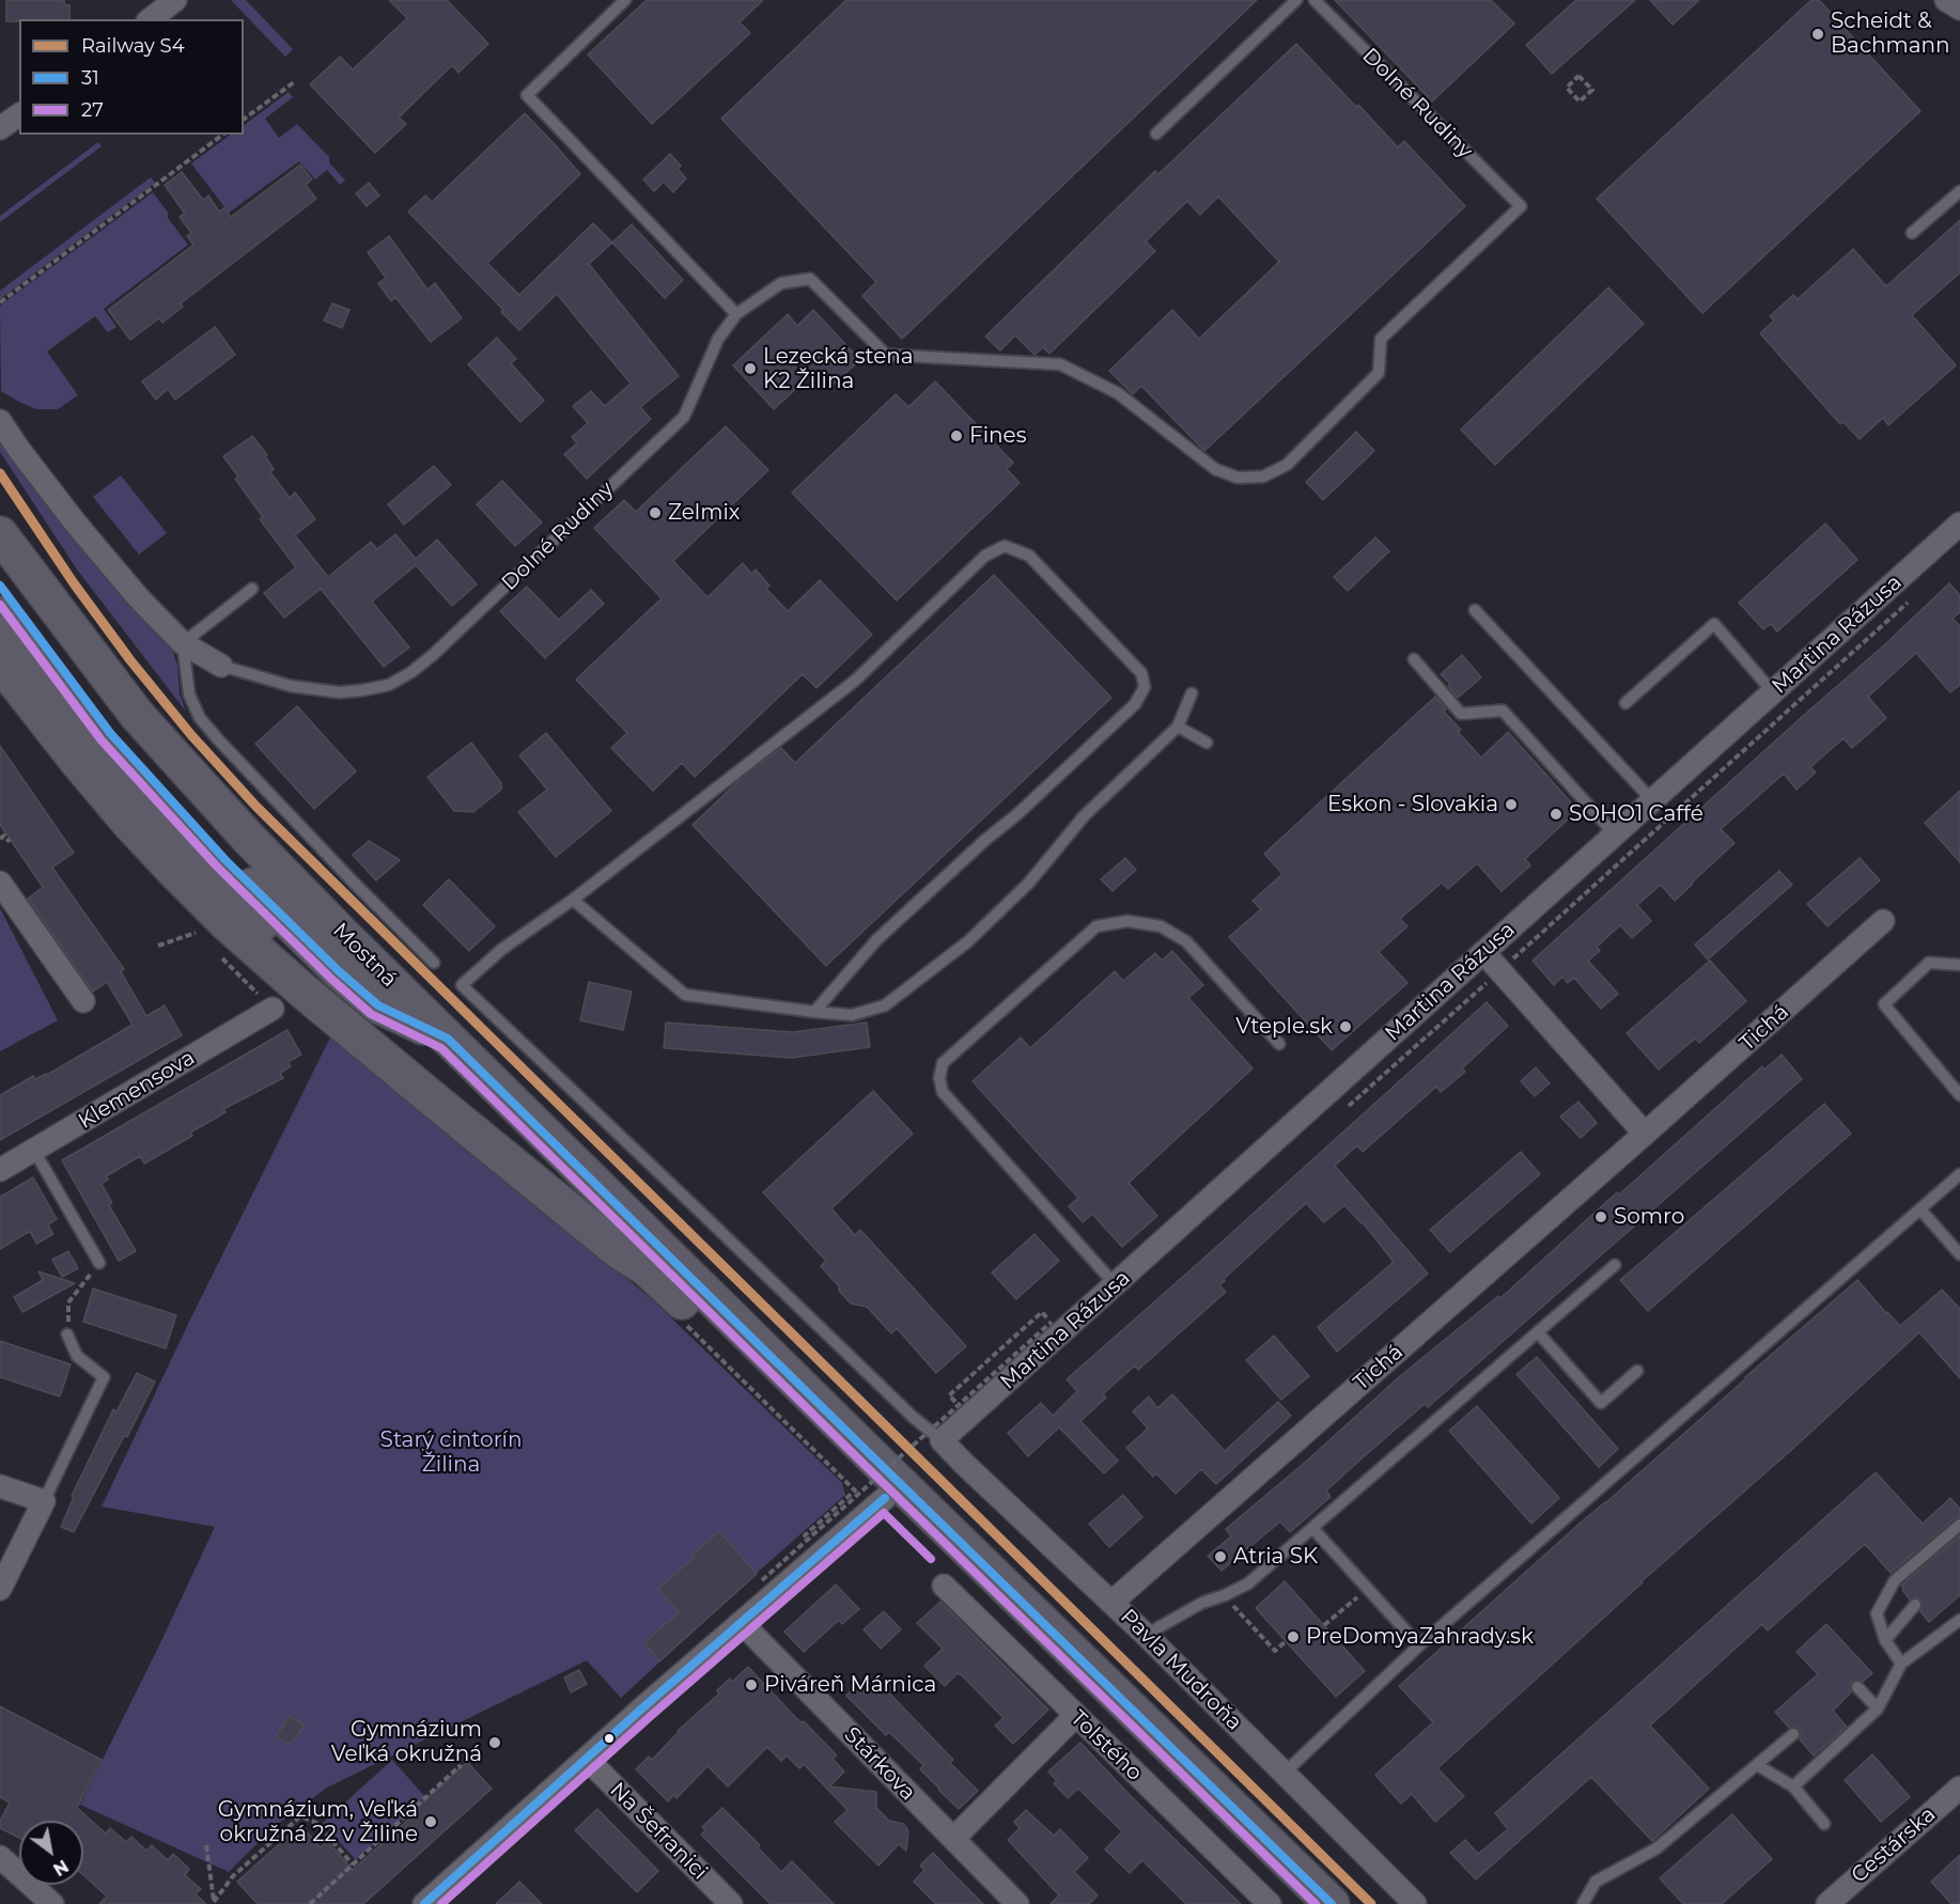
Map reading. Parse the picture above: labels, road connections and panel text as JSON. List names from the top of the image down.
{
  "streets": {
    "main road": ["Mostná"],
    "street": [
      "Dolné Rudiny",
      "Martina Rázusa",
      "Tichá",
      "Klemensova",
      "Pavla Mudroňa",
      "Tolstého",
      "Stárkova",
      "Na Šefranici",
      "Cestárska"
    ]
  },
  "crossings": [
    ["Martina Rázusa", "Pavla Mudroňa"],
    ["Tichá", "Pavla Mudroňa"]
  ],
  "parks": ["Starý cintorín Žilina"],
  "places": [
    "Scheidt & Bachmann",
    "Lezecká stena K2 Žilina",
    "Fines",
    "Zelmix",
    "Eskon - Slovakia",
    "SOHO1 Caffé",
    "Vteple.sk",
    "Somro",
    "Atria SK",
    "PreDomyaZahrady.sk",
    "Piváreň Márnica",
    "Gymnázium Veľká okružná",
    "Gymnázium, Veľká okružná 22 v Žiline"
  ],
  "lines": ["rail line S4", "transit line 31", "transit line 27"],
  "legend": ["Railway S4", "31", "27"],
  "north": "bottom right"
}
